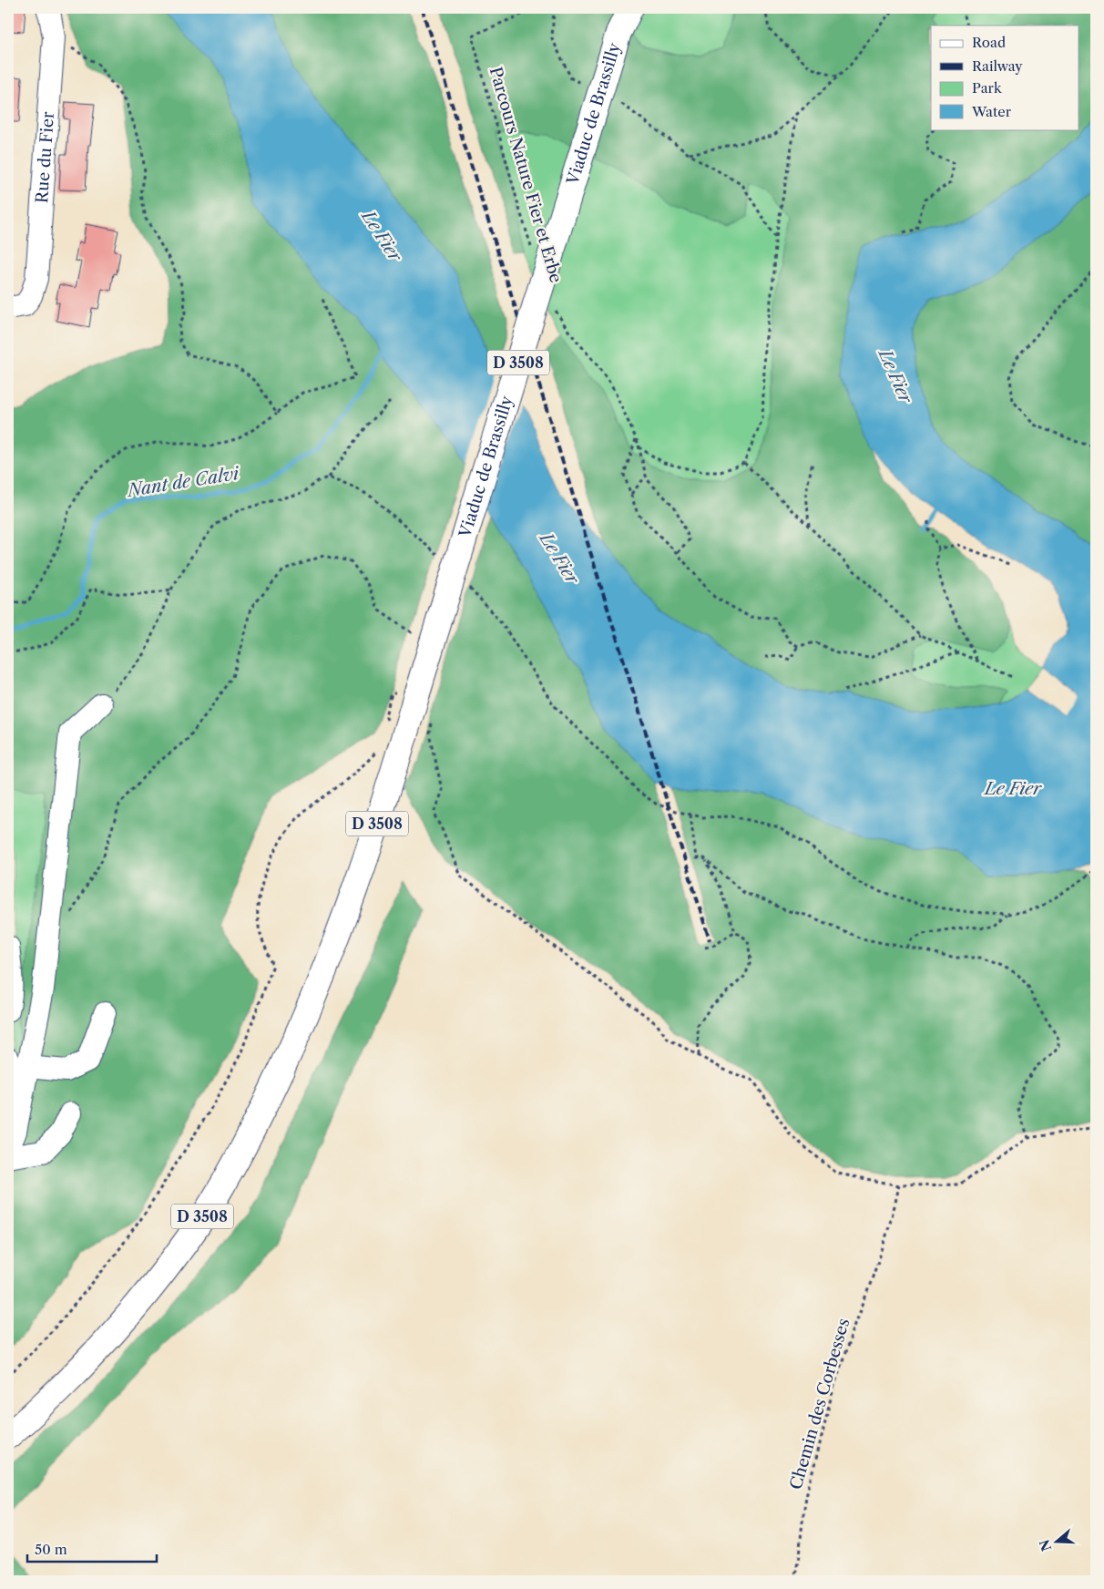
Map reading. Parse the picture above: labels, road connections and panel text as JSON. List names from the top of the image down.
{
  "streets": {
    "highway": ["Viaduc de Brassilly", "D 3508"],
    "street": ["Rue du Fier"],
    "path": ["Parcours Nature Fier et Erbe", "Chemin des Corbesses"]
  },
  "crossings": [
    ["Viaduc de Brassilly", "D 3508"]
  ],
  "water": ["Le Fier", "Nant de Calvi"],
  "legend": [
    "Road",
    "Railway",
    "Park",
    "Water"
  ],
  "scale_bar": "50 m",
  "north": "left"
}
